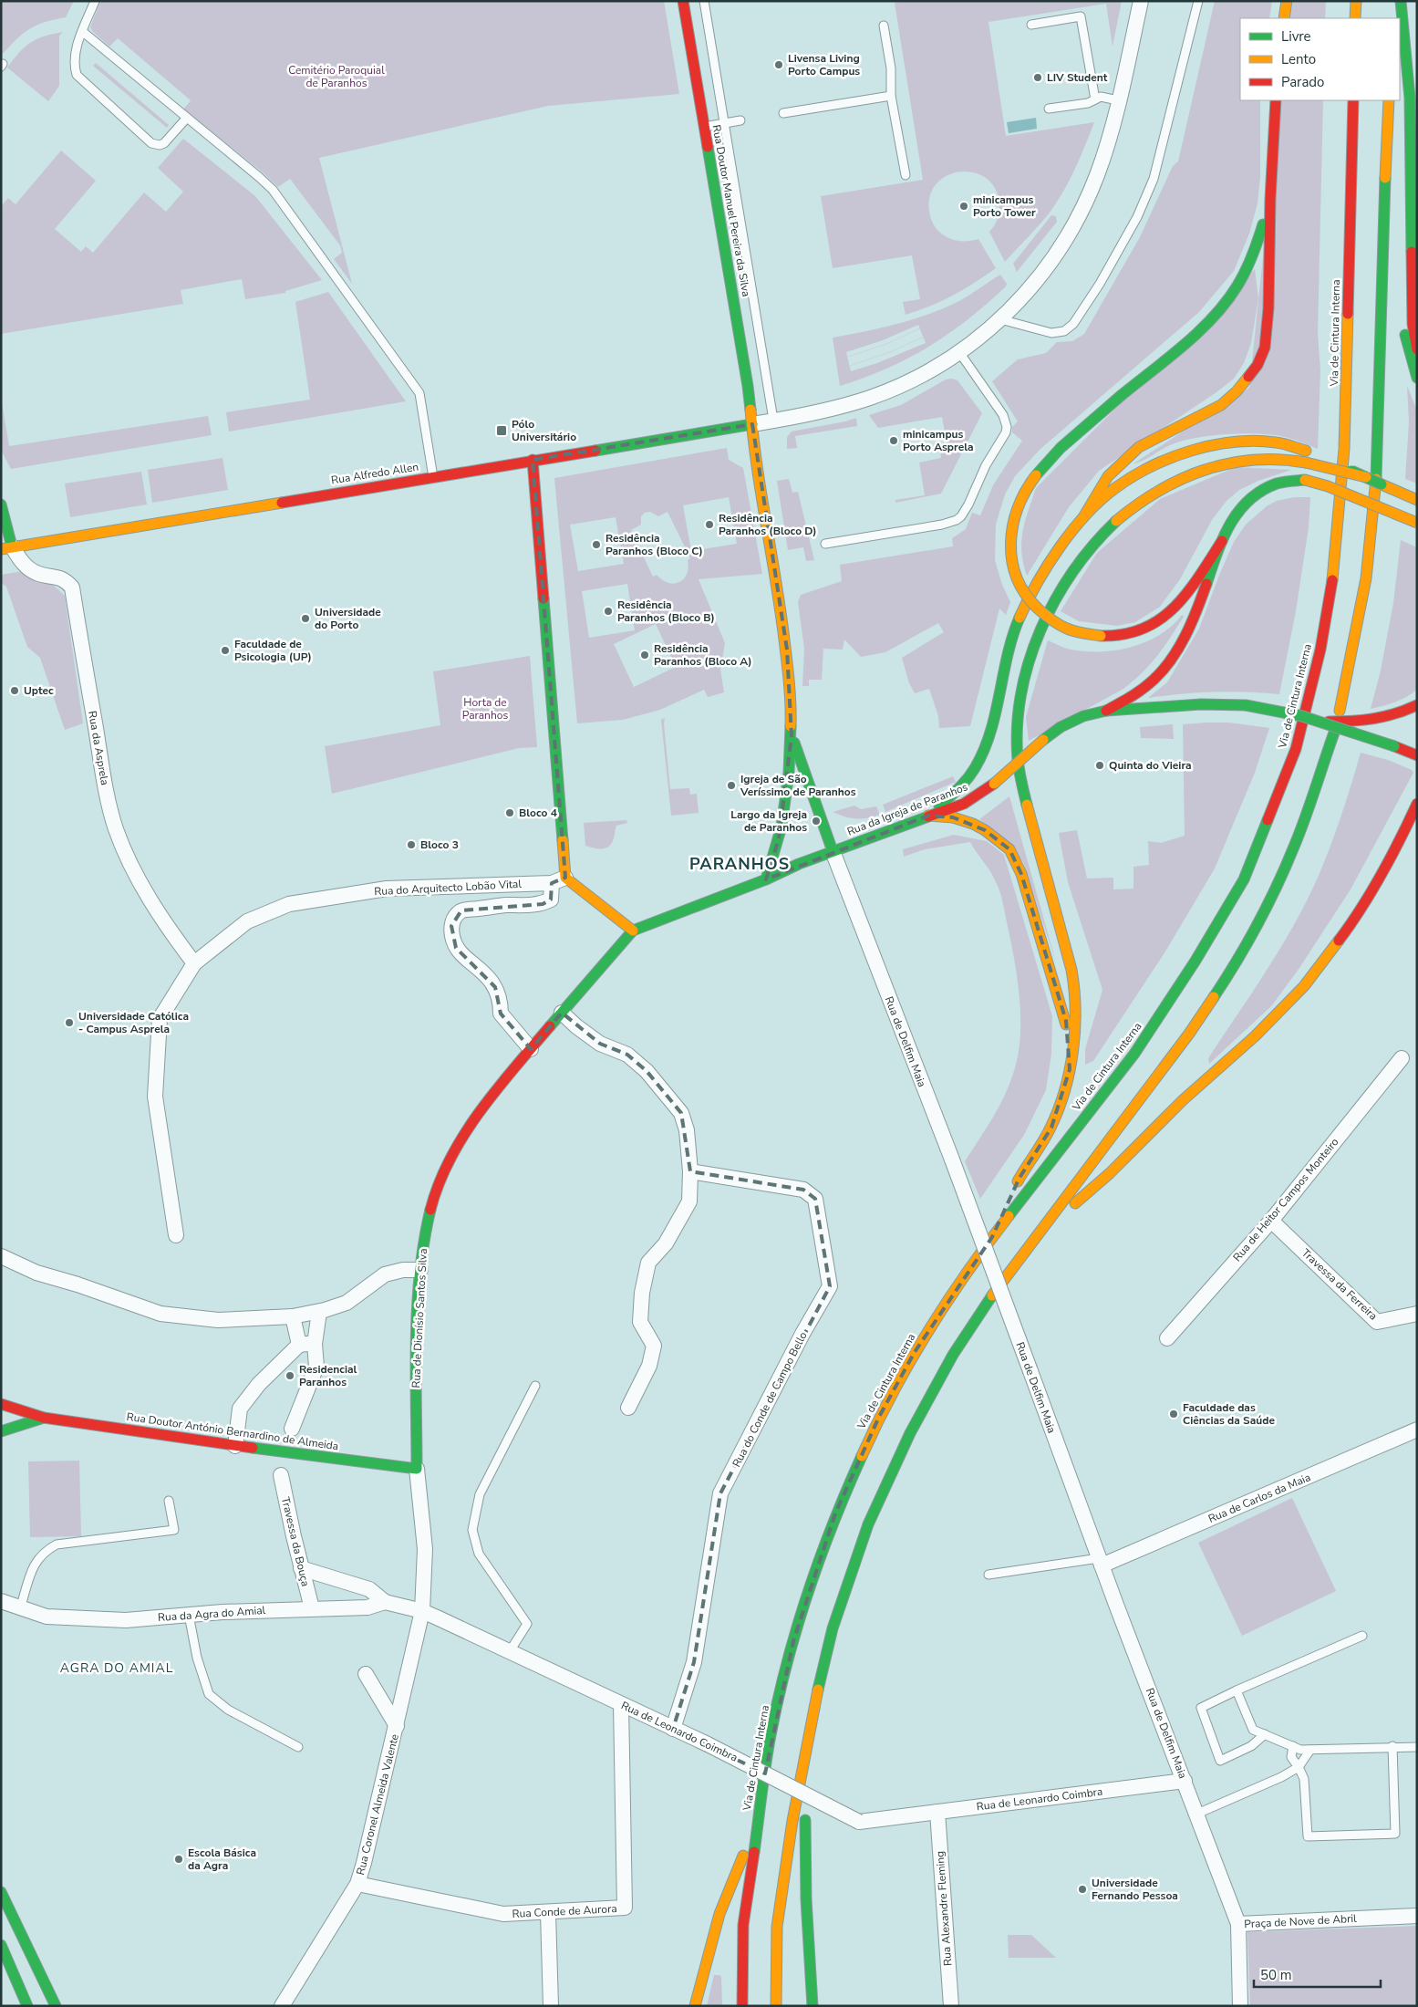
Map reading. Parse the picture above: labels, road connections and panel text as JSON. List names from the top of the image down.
{
  "streets": {
    "main road": [
      "Rua Doutor Manuel Pereira da Silva",
      "Via de Cintura Interna",
      "Rua Alfredo Allen",
      "Rua da Igreja de Paranhos",
      "Rua de Dionísio Santos Silva",
      "Rua Doutor António Bernardino de Almeida"
    ],
    "street": [
      "Rua da Asprela",
      "Rua do Arquitecto Lobão Vital",
      "Rua de Delfim Maia",
      "Rua de Heitor Campos Monteiro",
      "Travessa da Ferreira",
      "Rua do Conde de Campo Bello",
      "Rua de Carlos da Maia",
      "Travessa da Bouça",
      "Rua da Agra do Amial",
      "Rua de Leonardo Coimbra",
      "Rua Coronel Almeida Valente",
      "Rua Alexandre Fleming",
      "Rua Conde de Aurora",
      "Praça de Nove de Abril"
    ]
  },
  "crossings": [
    ["Rua Doutor Manuel Pereira da Silva", "Rua Alfredo Allen"],
    ["Rua Alfredo Allen", "Rua da Asprela"],
    ["Rua da Asprela", "Rua do Arquitecto Lobão Vital"],
    ["Rua da Igreja de Paranhos", "Rua de Delfim Maia"],
    ["Rua da Igreja de Paranhos", "Rua de Dionísio Santos Silva"],
    ["Rua de Delfim Maia", "Rua de Carlos da Maia"],
    ["Rua de Delfim Maia", "Rua de Leonardo Coimbra"],
    ["Rua de Delfim Maia", "Praça de Nove de Abril"],
    ["Rua de Heitor Campos Monteiro", "Travessa da Ferreira"],
    ["Rua de Dionísio Santos Silva", "Rua Doutor António Bernardino de Almeida"],
    ["Rua de Dionísio Santos Silva", "Rua da Agra do Amial"],
    ["Rua de Dionísio Santos Silva", "Rua de Leonardo Coimbra"],
    ["Rua de Dionísio Santos Silva", "Rua Coronel Almeida Valente"],
    ["Rua do Conde de Campo Bello", "Rua de Leonardo Coimbra"],
    ["Travessa da Bouça", "Rua da Agra do Amial"],
    ["Rua da Agra do Amial", "Rua de Leonardo Coimbra"],
    ["Rua da Agra do Amial", "Rua Coronel Almeida Valente"],
    ["Rua de Leonardo Coimbra", "Rua Coronel Almeida Valente"],
    ["Rua de Leonardo Coimbra", "Rua Alexandre Fleming"],
    ["Rua de Leonardo Coimbra", "Rua Conde de Aurora"],
    ["Rua Coronel Almeida Valente", "Rua Conde de Aurora"]
  ],
  "districts": ["PARANHOS", "AGRA DO AMIAL"],
  "parks": ["Cemitério Paroquial de Paranhos", "Horta de Paranhos"],
  "places": {
    "other": [
      "Livensa Living Porto Campus",
      "LIV Student",
      "minicampus Porto Tower",
      "minicampus Porto Asprela",
      "Residência Paranhos (Bloco D)",
      "Residência Paranhos (Bloco C)",
      "Residência Paranhos (Bloco B)",
      "Universidade do Porto",
      "Faculdade de Psicologia (UP)",
      "Residência Paranhos (Bloco A)",
      "Uptec",
      "Quinta do Vieira",
      "Igreja de São Veríssimo de Paranhos",
      "Bloco 4",
      "Largo da Igreja de Paranhos",
      "Bloco 3",
      "Universidade Católica - Campus Asprela",
      "Residencial Paranhos",
      "Faculdade das Ciências da Saúde",
      "Escola Básica da Agra",
      "Universidade Fernando Pessoa"
    ],
    "transit": ["Pólo Universitário"]
  },
  "legend": ["Livre", "Lento", "Parado"],
  "scale_bar": "50 m"
}
